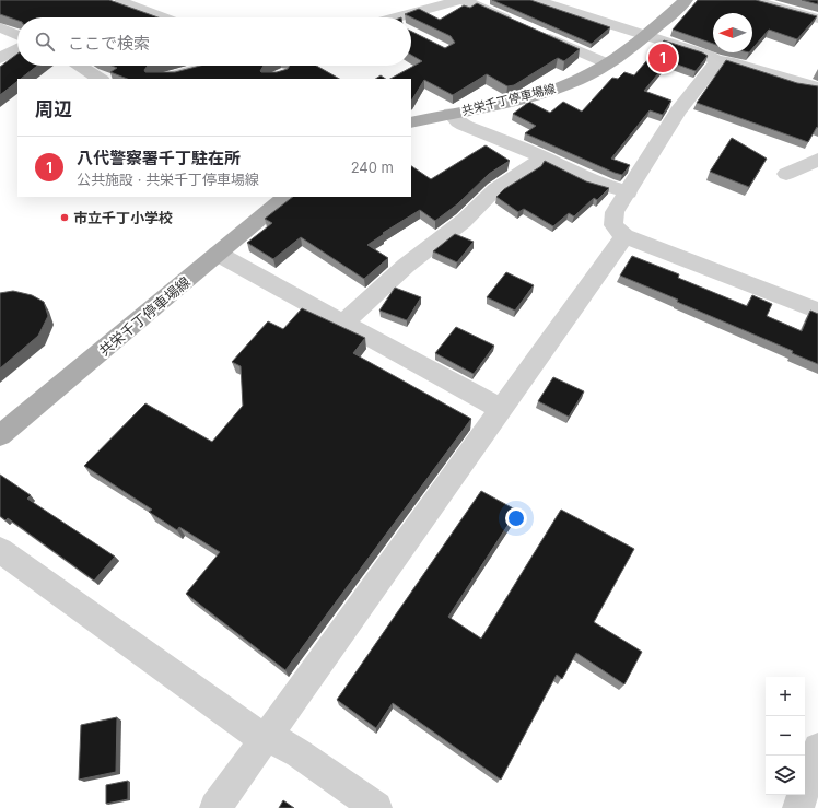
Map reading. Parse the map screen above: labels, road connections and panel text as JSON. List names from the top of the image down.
{
  "streets": {
    "main road": ["共栄千丁停車場線"]
  },
  "places": ["市立千丁小学校"],
  "north": "left",
  "page": {
    "search": "ここで検索",
    "pins": "1",
    "heading": "周辺",
    "list": [
      {
        "mark": "1",
        "name": "八代警察署千丁駐在所",
        "note": "公共施設 · 共栄千丁停車場線",
        "value": "240 m"
      }
    ],
    "map_buttons": ["+", "−"]
  }
}
